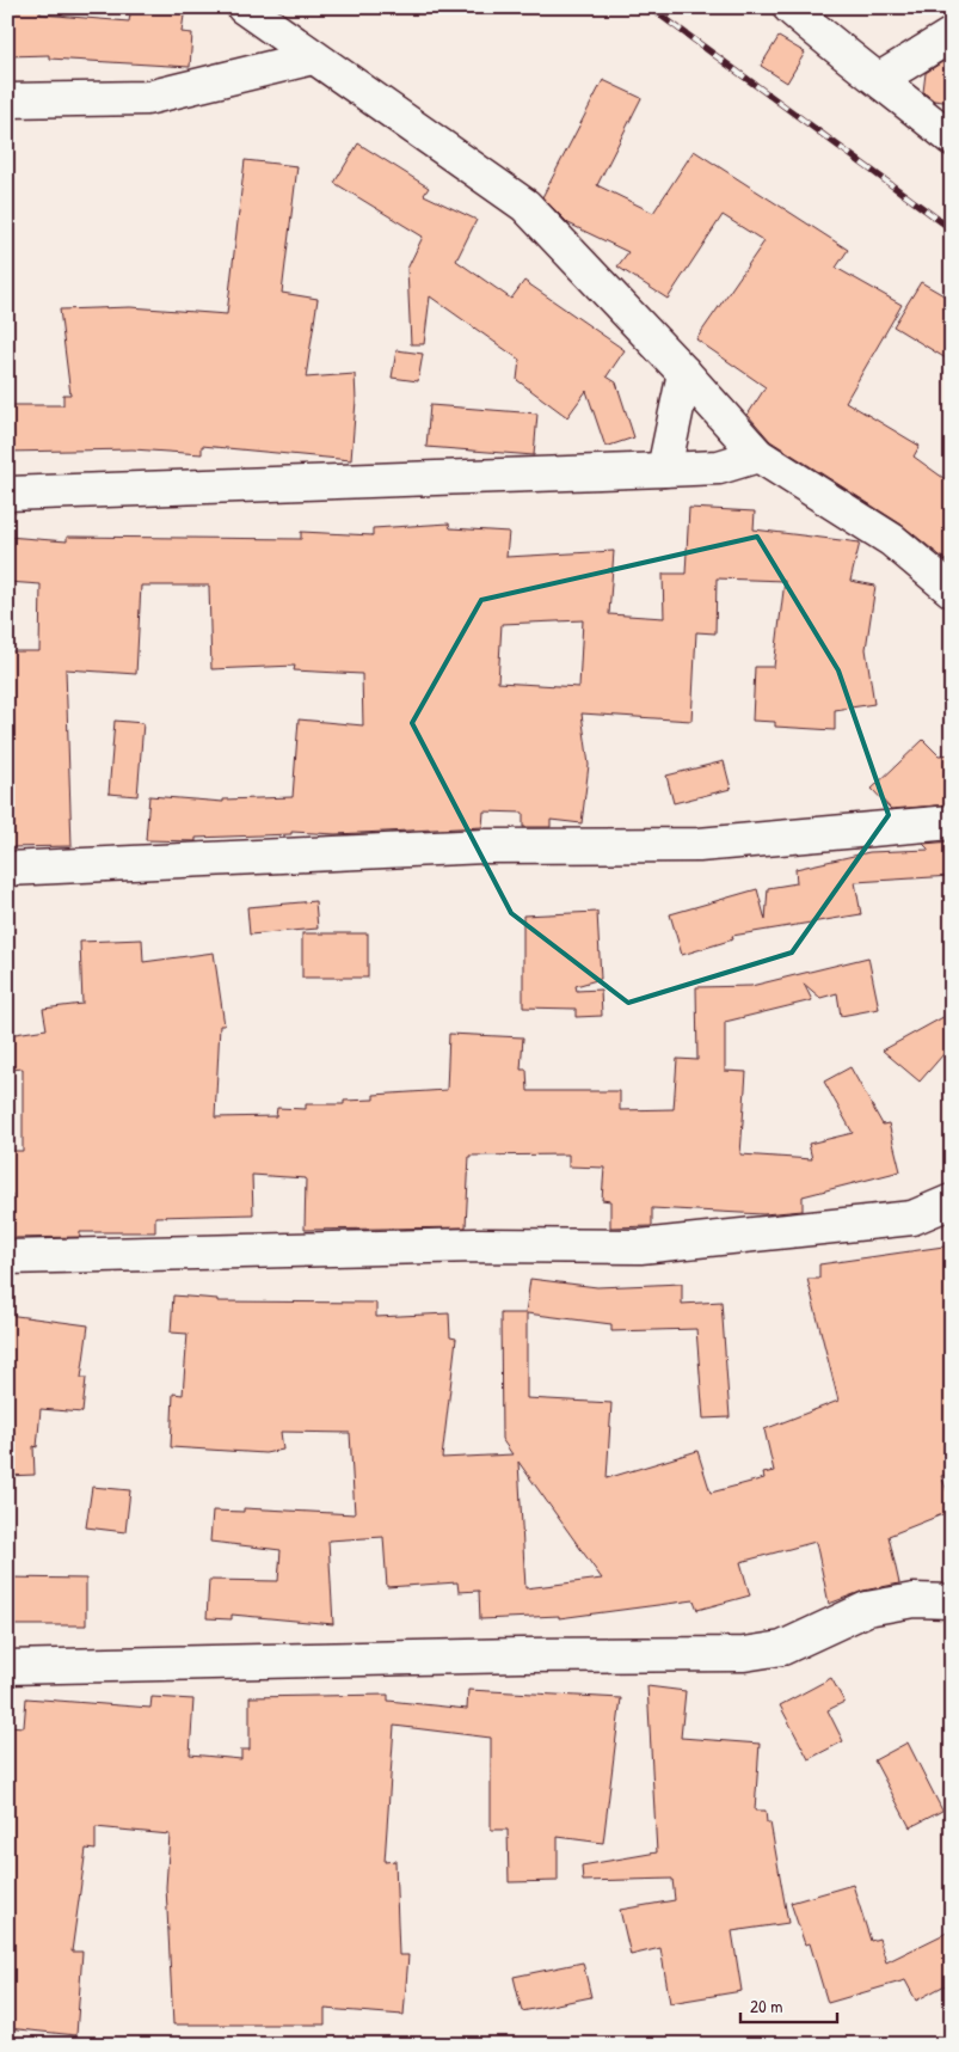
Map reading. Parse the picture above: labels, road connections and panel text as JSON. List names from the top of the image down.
{
  "scale_bar": "20 m"
}
